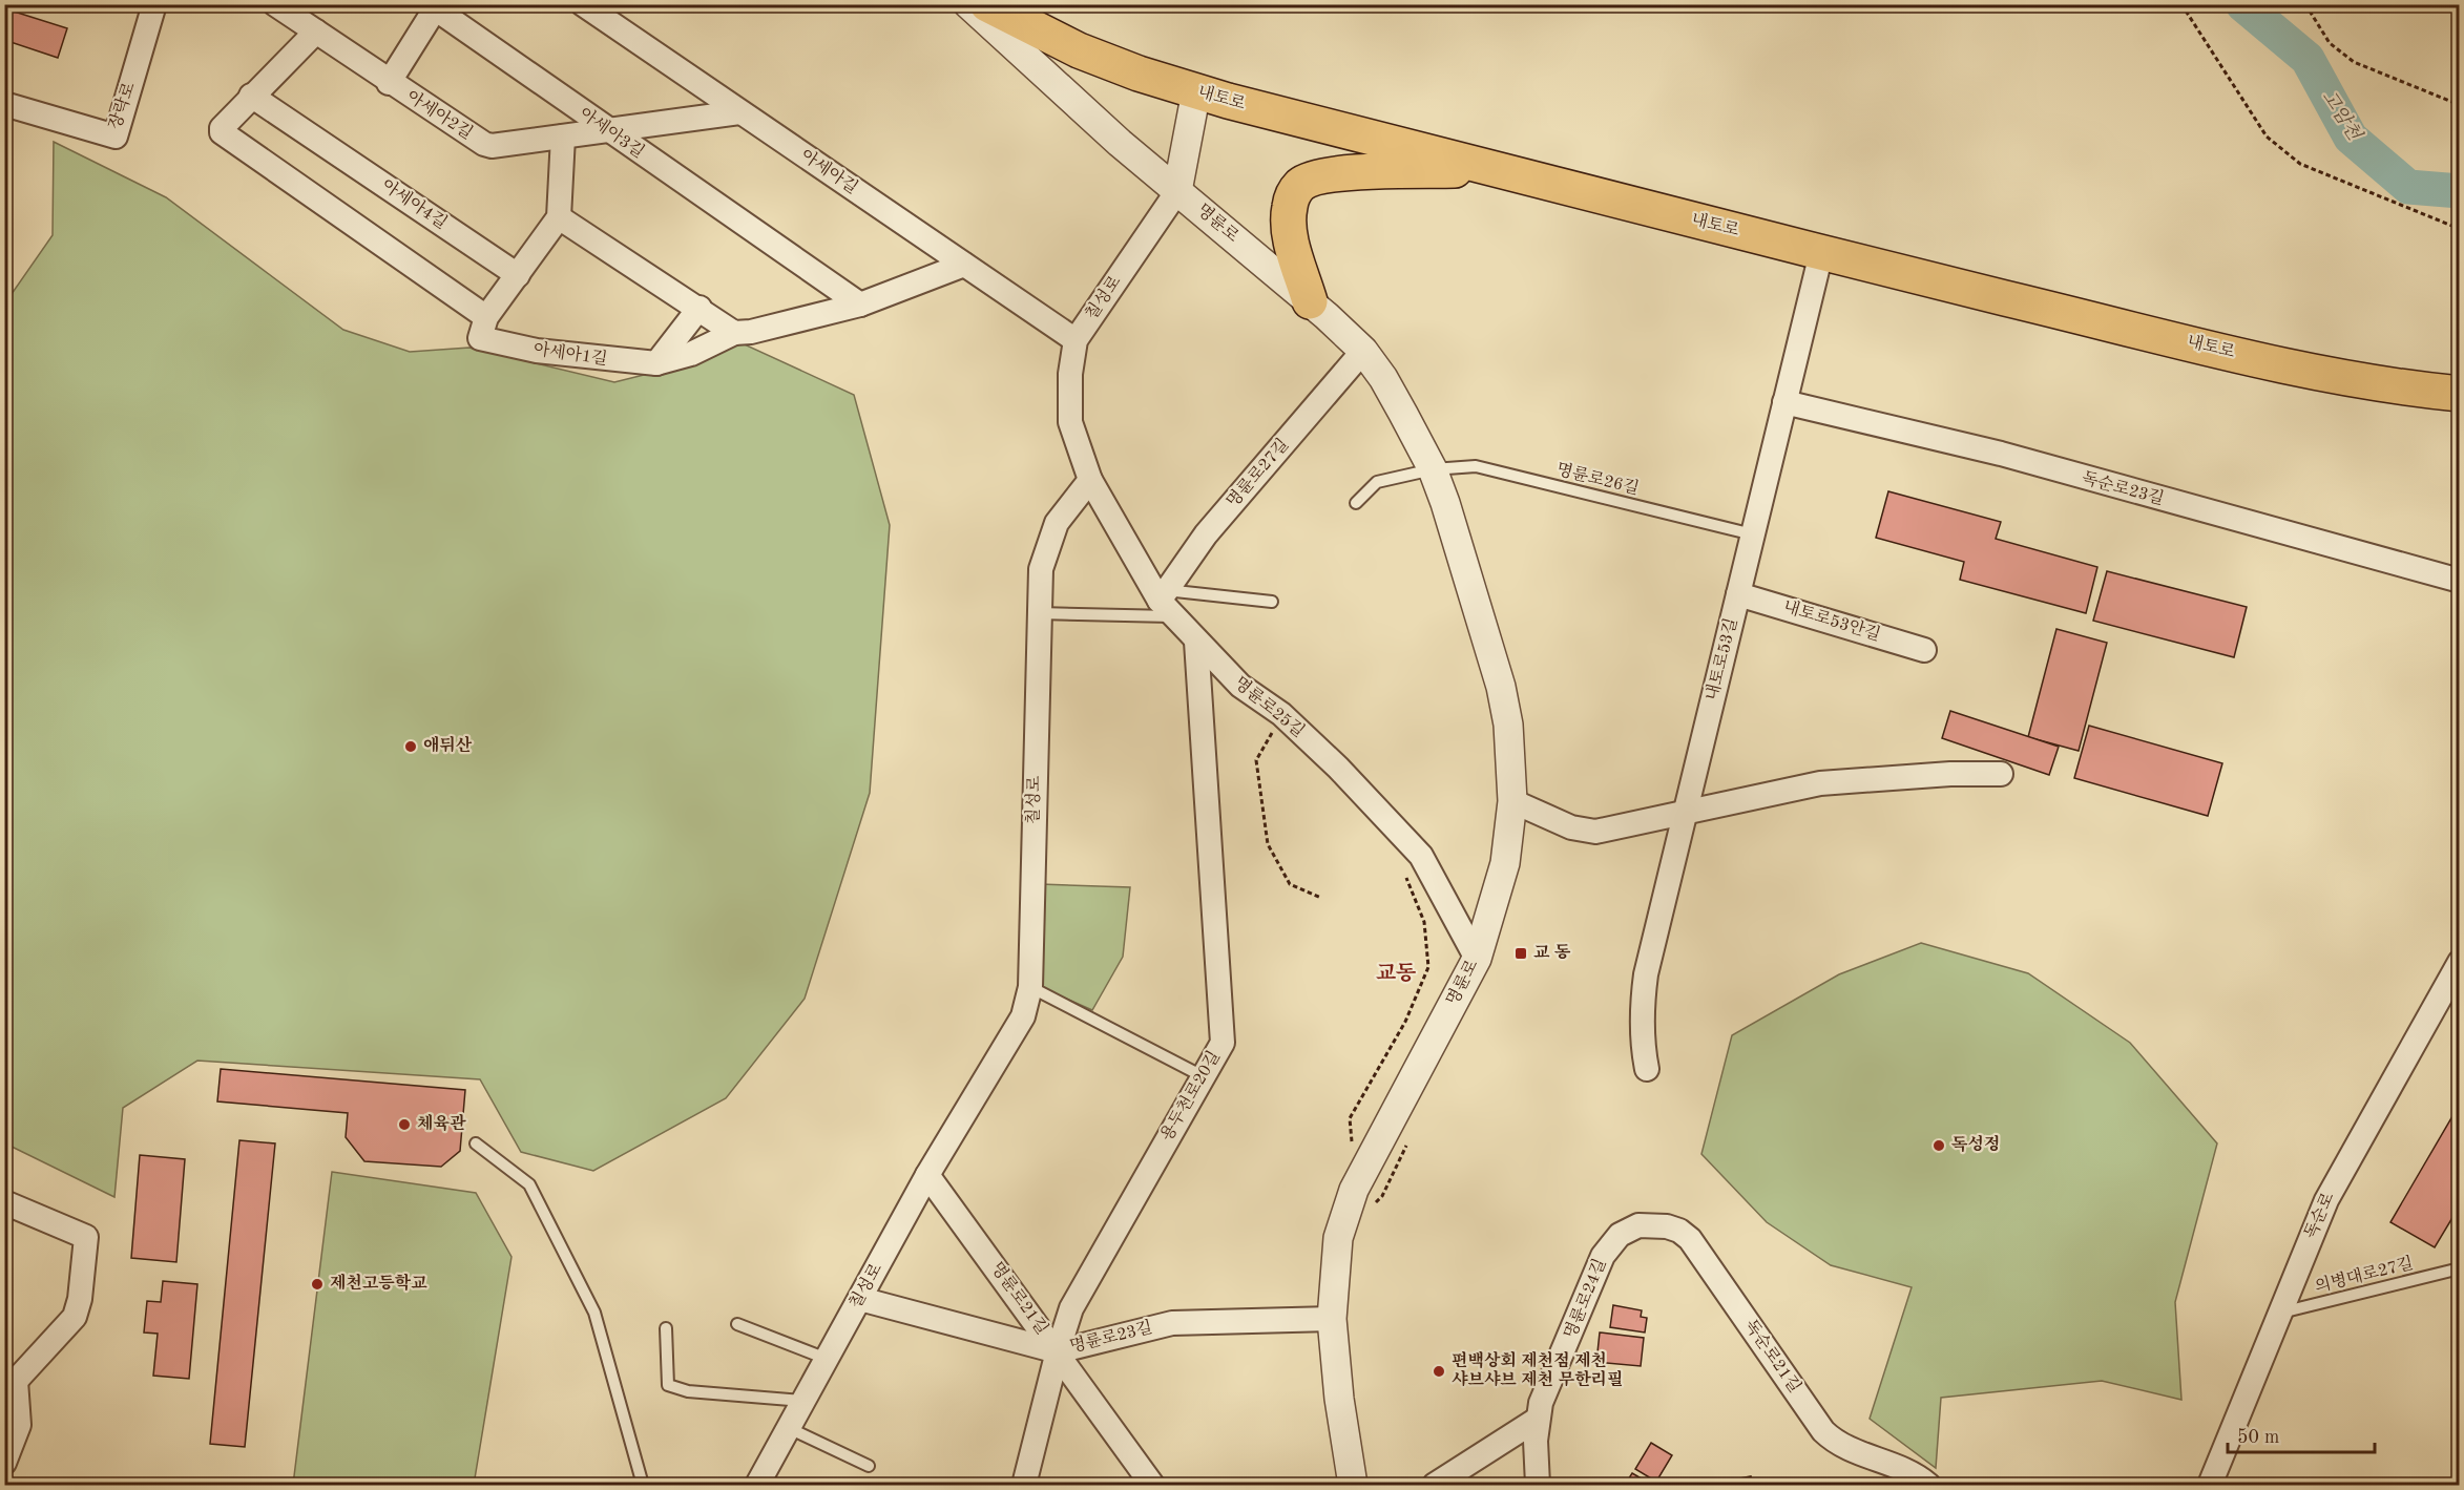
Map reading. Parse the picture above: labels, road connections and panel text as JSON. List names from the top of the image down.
{
  "streets": {
    "main road": ["내토로"],
    "street": [
      "장락로",
      "아세아2길",
      "아세아3길",
      "아세아길",
      "아세아4길",
      "명륜로",
      "칠성로",
      "아세아1길",
      "명륜로27길",
      "독순로23길",
      "내토로53안길",
      "내토로53길",
      "명륜로25길",
      "용두천로20길",
      "독순로",
      "명륜로21길",
      "명륜로24길",
      "명륜로23길",
      "독순로21길"
    ],
    "lane": ["명륜로26길", "의병대로27길"]
  },
  "crossings": [
    ["내토로", "내토로53길"],
    ["아세아2길", "아세아3길"],
    ["아세아2길", "아세아길"],
    ["아세아길", "칠성로"],
    ["명륜로", "칠성로"],
    ["명륜로", "명륜로27길"],
    ["명륜로", "명륜로26길"],
    ["명륜로", "명륜로25길"],
    ["명륜로", "명륜로23길"],
    ["칠성로", "명륜로25길"],
    ["칠성로", "명륜로21길"],
    ["칠성로", "명륜로23길"],
    ["명륜로27길", "명륜로25길"],
    ["명륜로26길", "내토로53길"],
    ["독순로23길", "내토로53길"],
    ["내토로53안길", "내토로53길"],
    ["명륜로25길", "용두천로20길"],
    ["용두천로20길", "명륜로21길"],
    ["용두천로20길", "명륜로23길"],
    ["독순로", "의병대로27길"],
    ["명륜로21길", "명륜로23길"],
    ["명륜로24길", "독순로21길"]
  ],
  "districts": ["교동"],
  "water": ["고암천"],
  "places": {
    "other": [
      "애뒤산",
      "체육관",
      "독성정",
      "제천고등학교",
      "편백상회 제천점 제천 샤브샤브 제천 무한리필"
    ],
    "transit": ["교 동"]
  },
  "scale_bar": "50 m"
}
